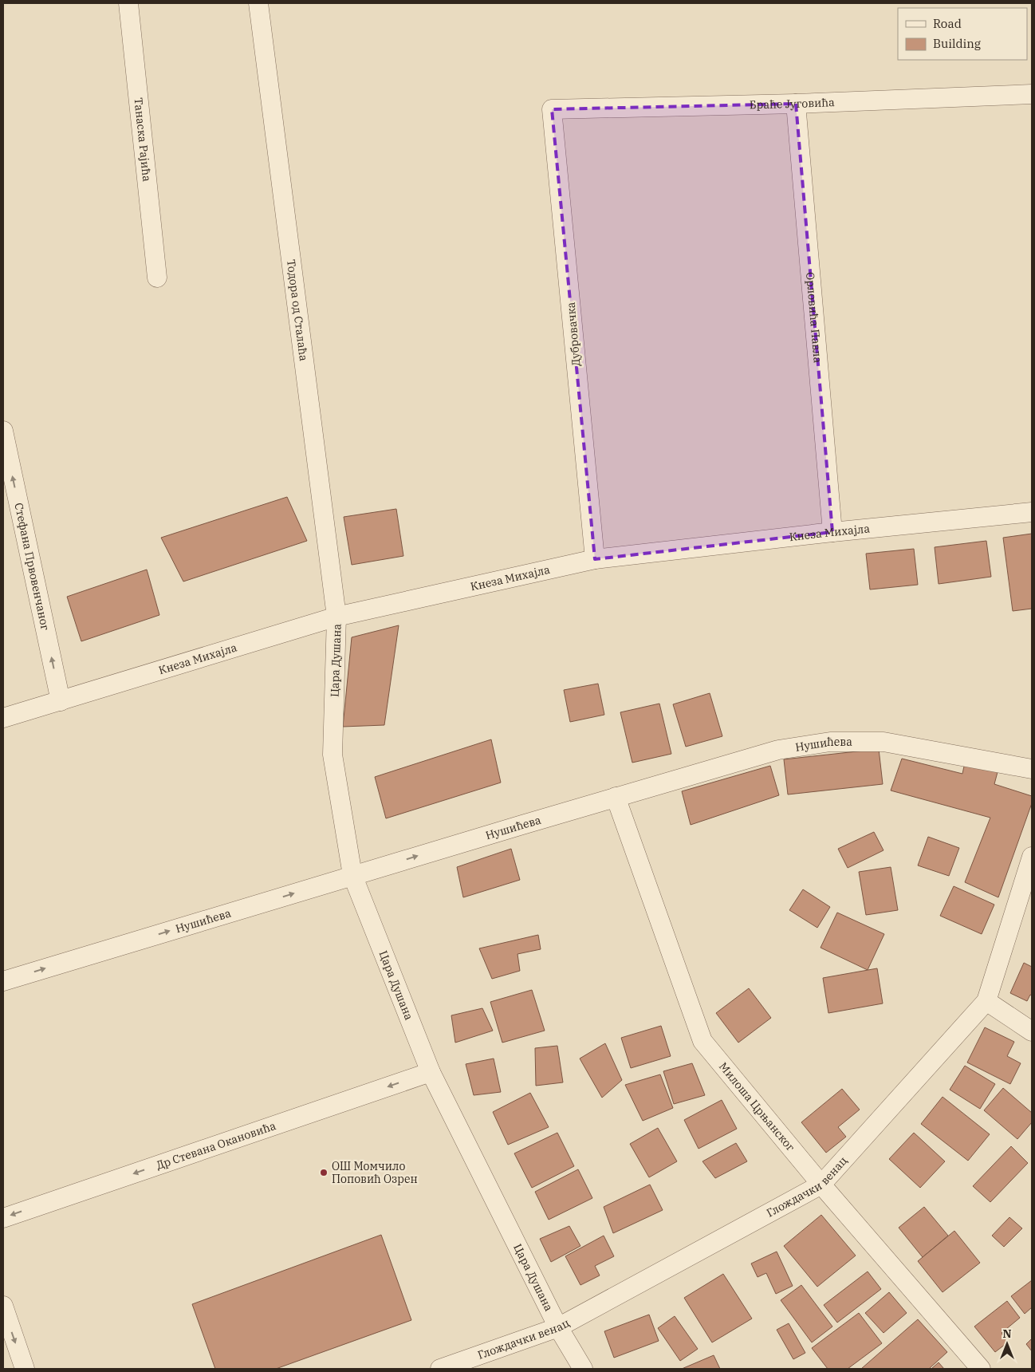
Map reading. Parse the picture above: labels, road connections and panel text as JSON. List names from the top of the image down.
{
  "streets": {
    "street": [
      "Браће Југовића",
      "Танаска Рајића",
      "Тодора од Сталаћа",
      "Орловића Павла",
      "Дубровачка",
      "Кнеза Михајла",
      "Стефана Првовенчаног",
      "Цара Душана",
      "Нушићева",
      "Милоша Црњанског",
      "Др Стевана Окановића",
      "Глождачки венац"
    ]
  },
  "crossings": [
    ["Браће Југовића", "Орловића Павла"],
    ["Браће Југовића", "Дубровачка"],
    ["Тодора од Сталаћа", "Кнеза Михајла"],
    ["Тодора од Сталаћа", "Цара Душана"],
    ["Орловића Павла", "Кнеза Михајла"],
    ["Дубровачка", "Кнеза Михајла"],
    ["Кнеза Михајла", "Стефана Првовенчаног"],
    ["Кнеза Михајла", "Цара Душана"],
    ["Цара Душана", "Нушићева"],
    ["Цара Душана", "Др Стевана Окановића"],
    ["Цара Душана", "Глождачки венац"],
    ["Нушићева", "Милоша Црњанског"],
    ["Милоша Црњанског", "Глождачки венац"]
  ],
  "one_way": ["Стефана Првовенчаног", "Нушићева", "Др Стевана Окановића"],
  "places": ["ОШ Момчило Поповић Озрен"],
  "legend": ["Road", "Building"],
  "north": "top"
}
